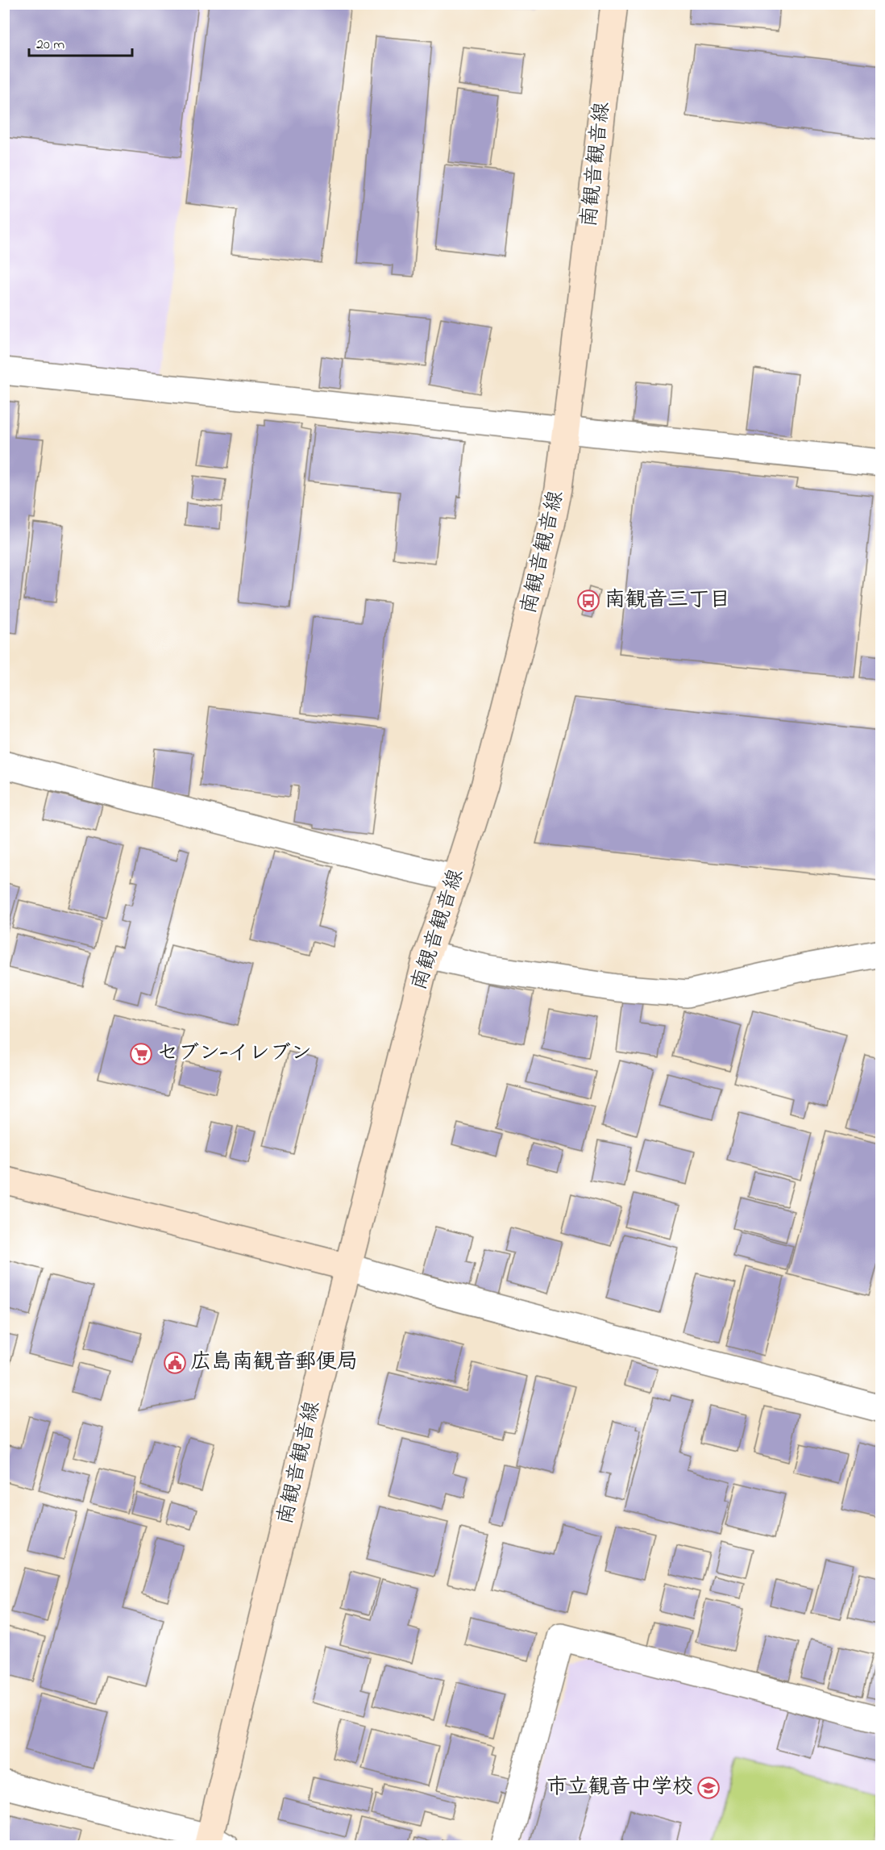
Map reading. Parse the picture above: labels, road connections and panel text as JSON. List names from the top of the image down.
{
  "streets": {
    "main road": ["南観音観音線"]
  },
  "places": {
    "bus stop": ["南観音三丁目"],
    "supermarket": ["セブン-イレブン"],
    "public building": ["広島南観音郵便局"],
    "school or university": ["市立観音中学校"]
  },
  "scale_bar": "20 m"
}
